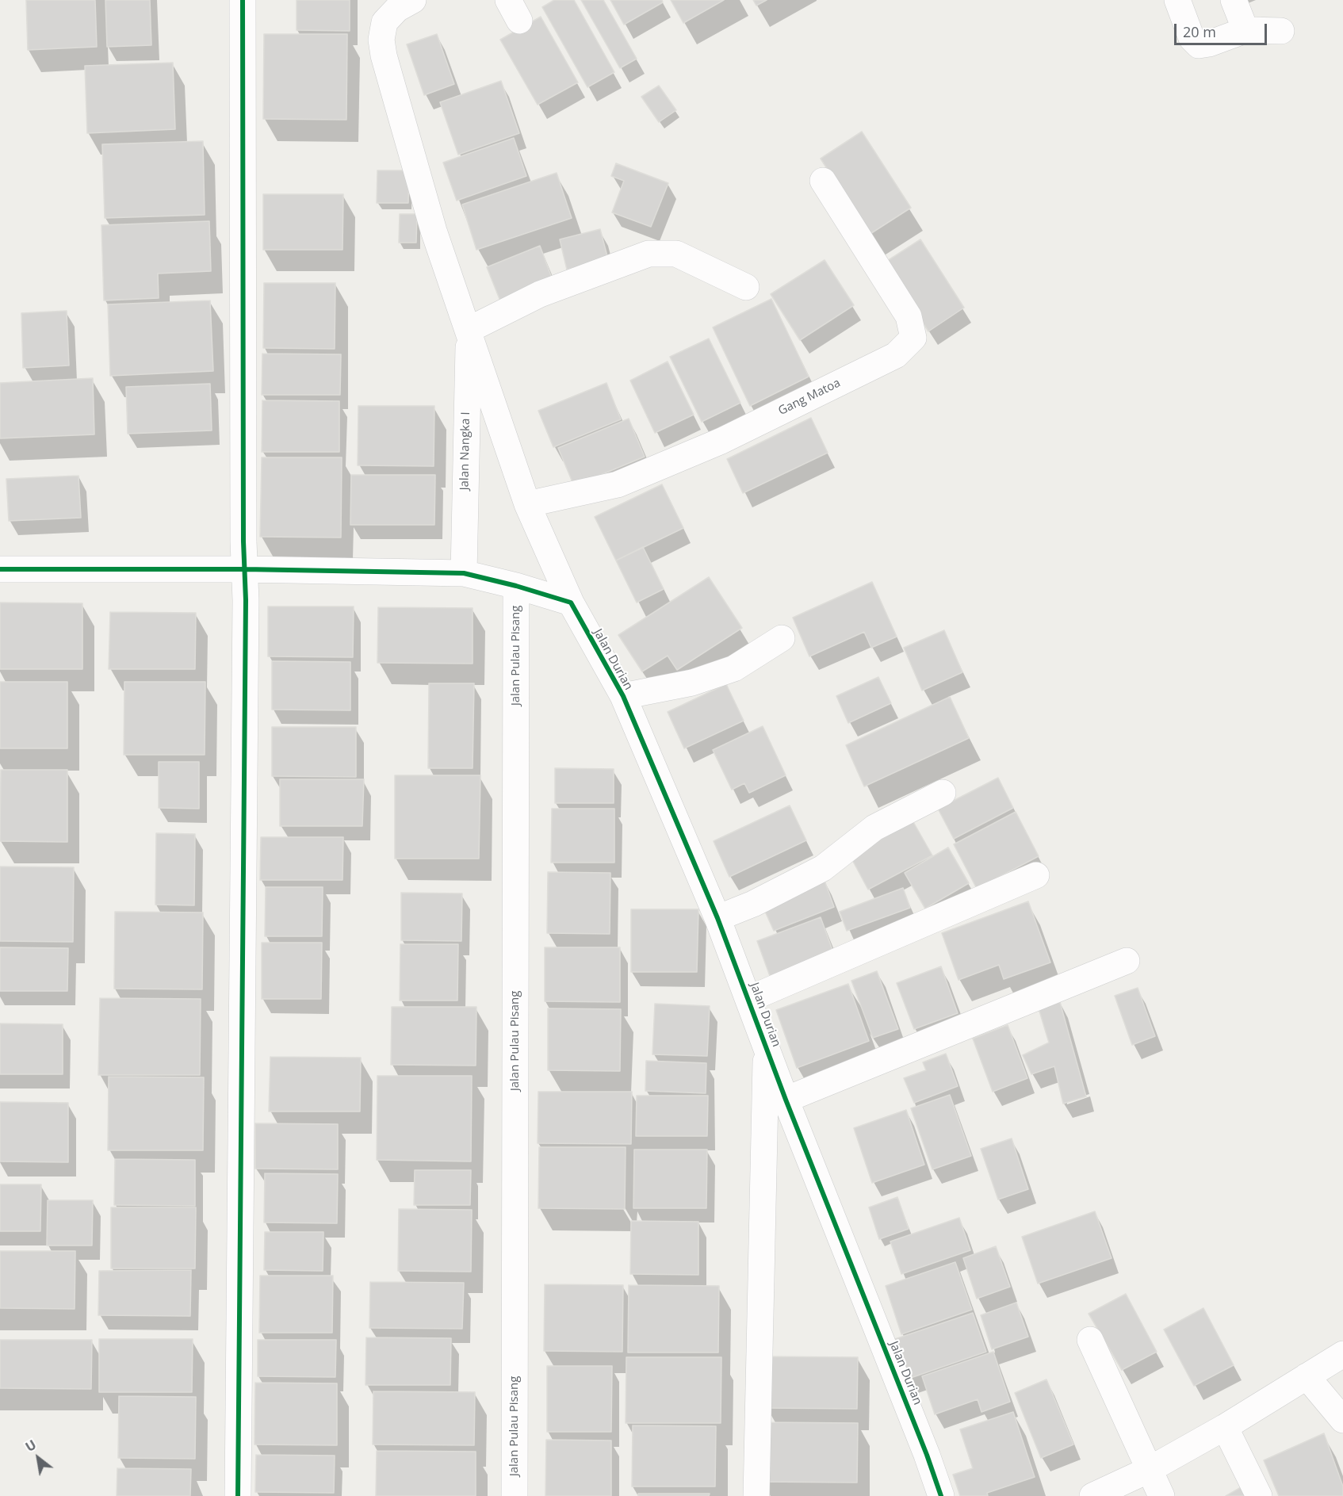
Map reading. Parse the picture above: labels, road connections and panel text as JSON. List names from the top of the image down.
{
  "streets": {
    "street": [
      "Gang Matoa",
      "Jalan Nangka I",
      "Jalan Pulau Pisang",
      "Jalan Durian"
    ]
  },
  "crossings": [
    ["Gang Matoa", "Jalan Durian"],
    ["Jalan Nangka I", "Jalan Durian"]
  ],
  "scale_bar": "20 m",
  "north": "top left"
}
